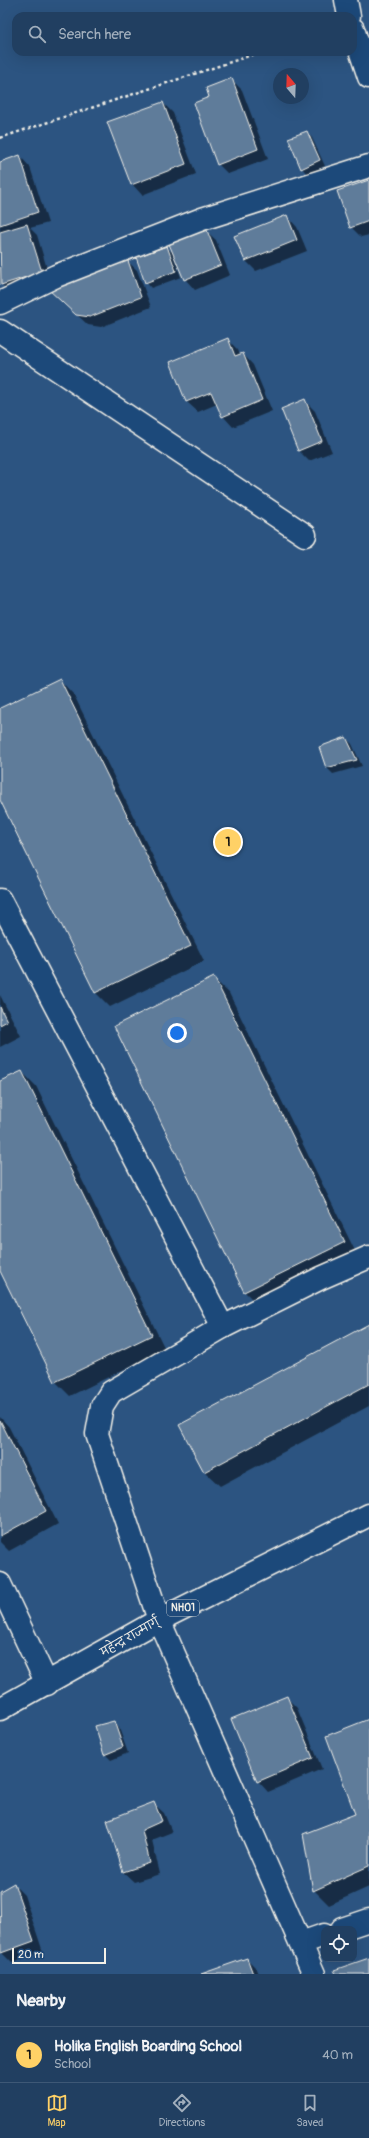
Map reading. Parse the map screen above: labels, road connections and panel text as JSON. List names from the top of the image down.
{
  "streets": {
    "main road": ["NH01", "महेन्द्र राज्मार्ग्"]
  },
  "scale_bar": "20 m",
  "north": "top",
  "page": {
    "search": "Search here",
    "pins": "1",
    "scale": "20 m",
    "heading": "Nearby",
    "list": [
      {
        "mark": "1",
        "name": "Holika English Boarding School",
        "note": "School",
        "value": "40 m"
      }
    ],
    "nav": ["Map", "Directions", "Saved"]
  }
}
